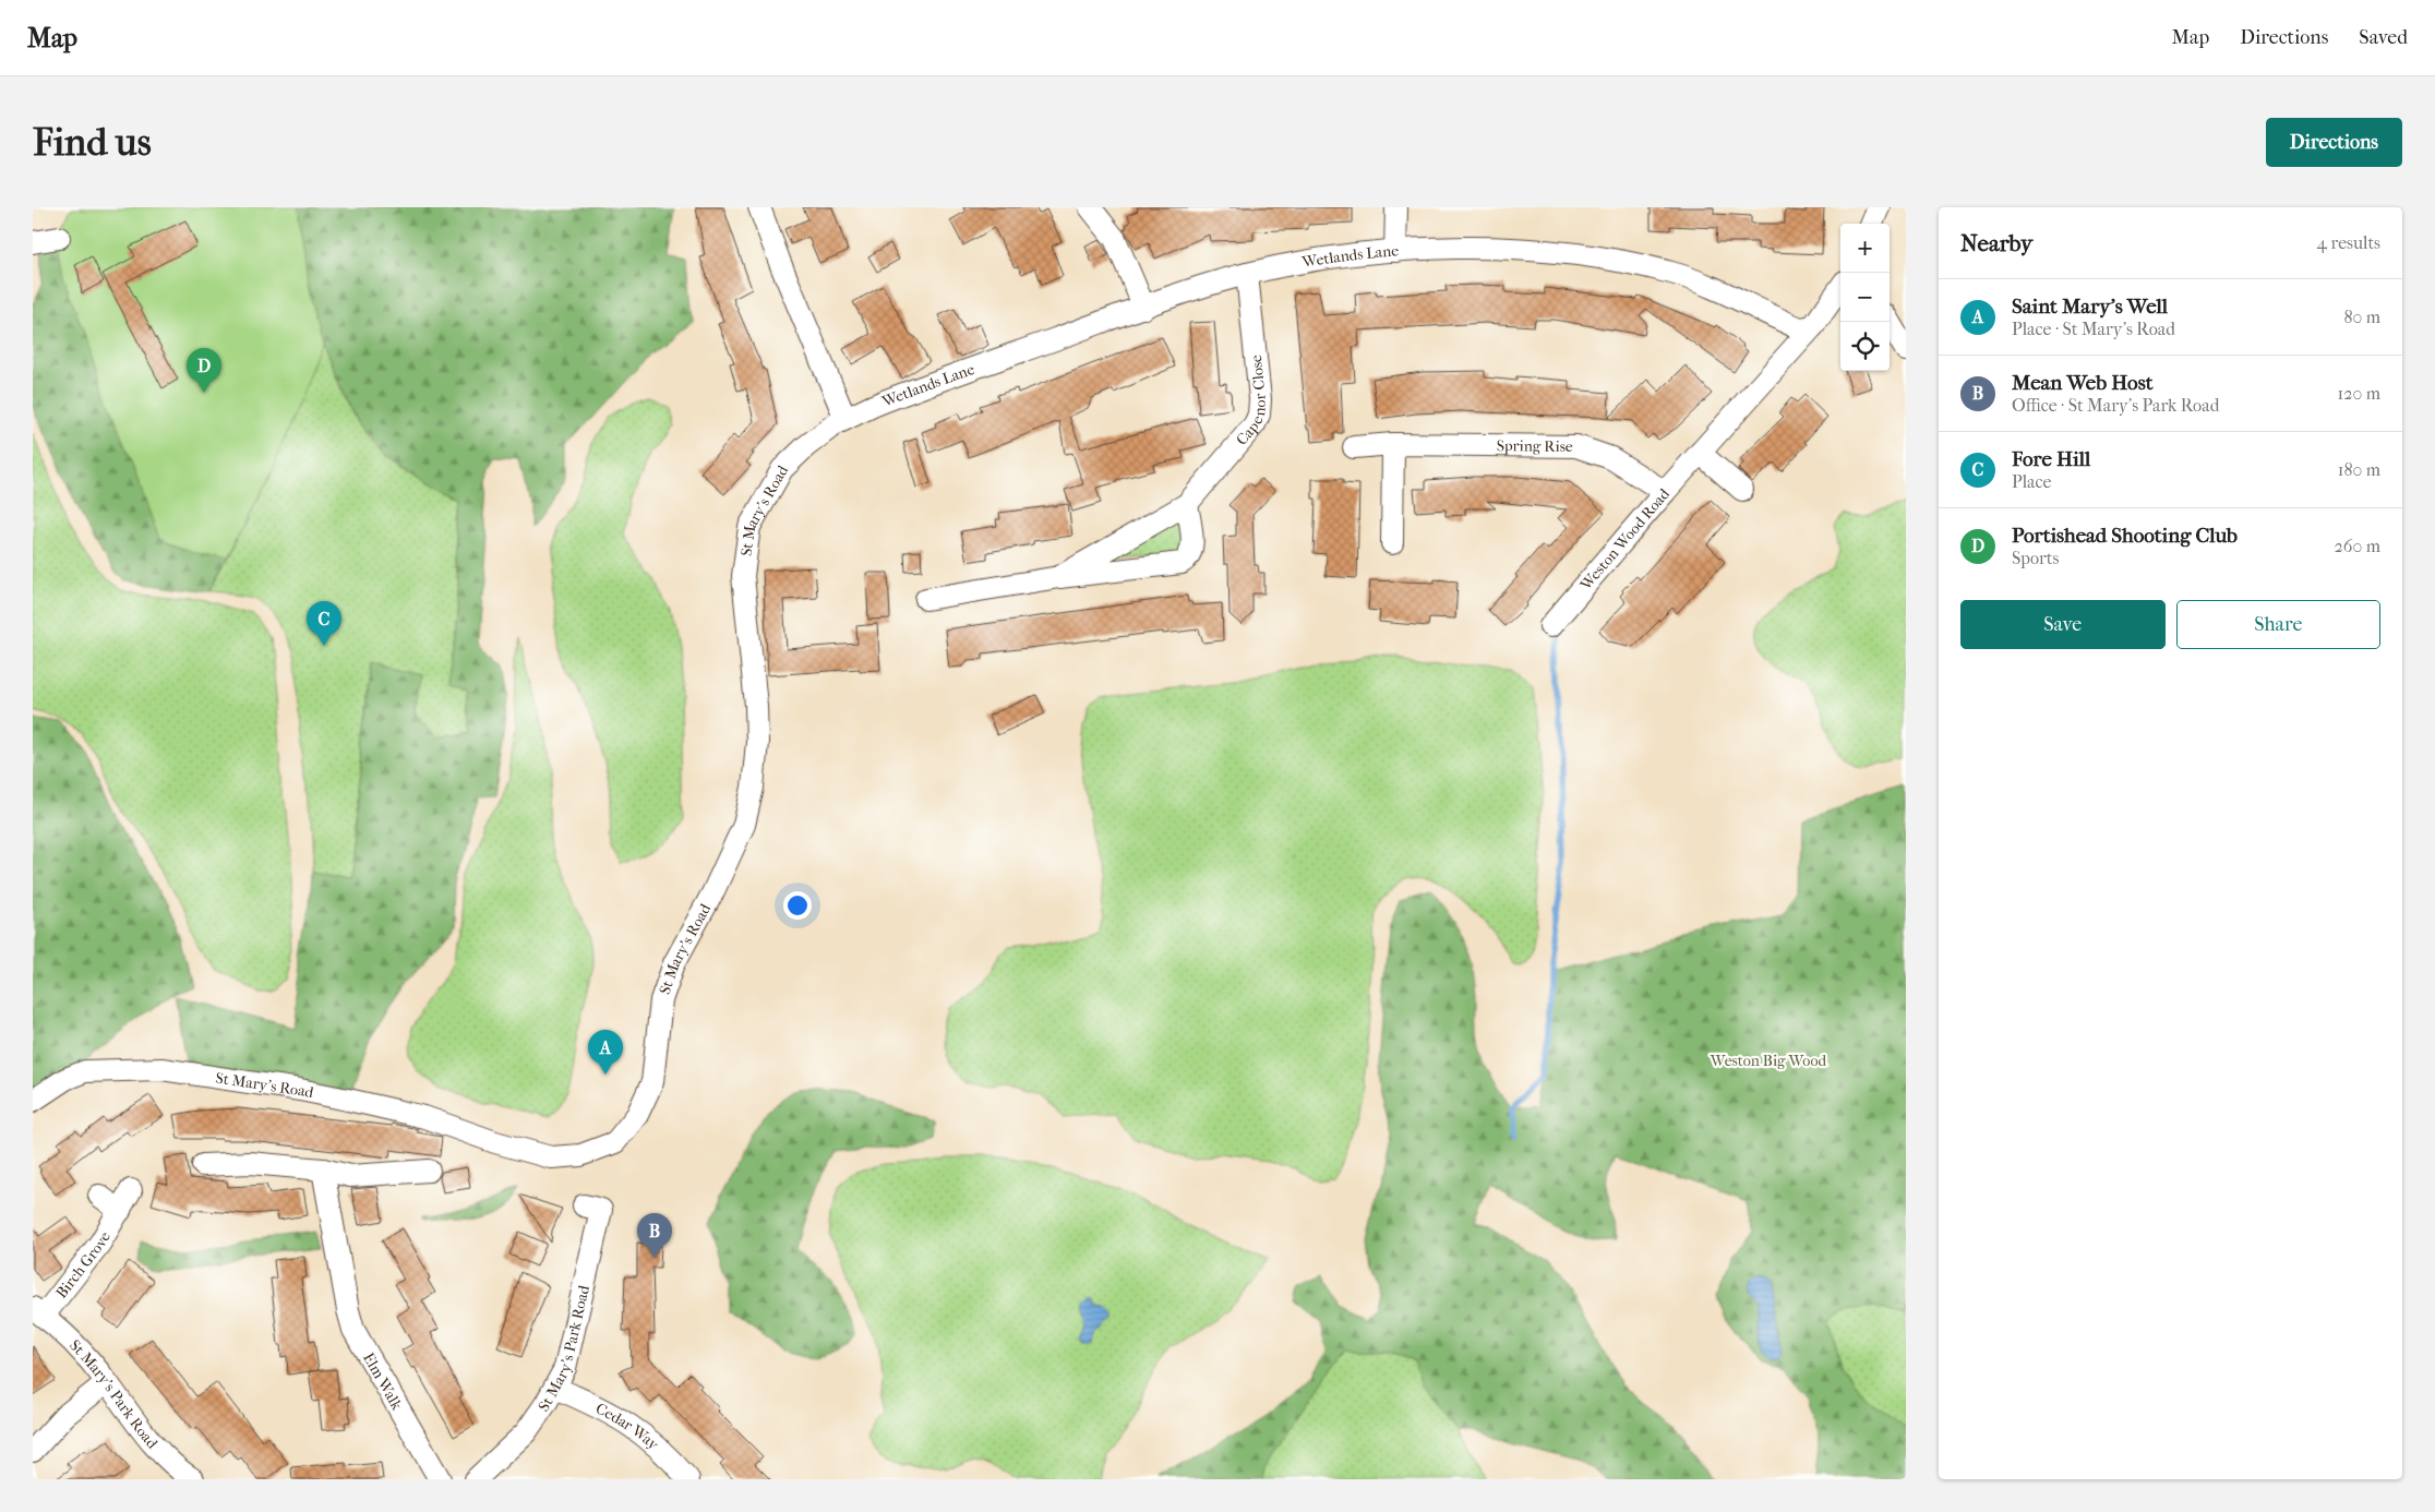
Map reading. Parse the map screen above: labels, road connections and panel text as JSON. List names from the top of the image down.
{
  "streets": {
    "street": [
      "Wetlands Lane",
      "Capenor Close",
      "Spring Rise",
      "St Mary's Road",
      "Weston Wood Road",
      "Birch Grove",
      "St Mary's Park Road",
      "Elm Walk",
      "Cedar Way"
    ]
  },
  "crossings": [
    ["Wetlands Lane", "Capenor Close"],
    ["Wetlands Lane", "St Mary's Road"],
    ["Wetlands Lane", "Weston Wood Road"],
    ["Spring Rise", "Weston Wood Road"],
    ["Birch Grove", "St Mary's Park Road"],
    ["St Mary's Park Road", "Cedar Way"]
  ],
  "parks": ["Weston Big Wood"],
  "page": {
    "header": "Map",
    "nav": ["Map", "Directions", "Saved"],
    "buttons": [
      "Directions",
      ["Save", "Share"]
    ],
    "title": "Find us",
    "heading": ["Nearby", "4 results"],
    "map_buttons": ["+", "−"],
    "list": [
      {
        "mark": "A",
        "name": "Saint Mary's Well",
        "note": "Place · St Mary's Road",
        "value": "80 m"
      },
      {
        "mark": "B",
        "name": "Mean Web Host",
        "note": "Office · St Mary's Park Road",
        "value": "120 m"
      },
      {
        "mark": "C",
        "name": "Fore Hill",
        "note": "Place",
        "value": "180 m"
      },
      {
        "mark": "D",
        "name": "Portishead Shooting Club",
        "note": "Sports",
        "value": "260 m"
      }
    ],
    "pins": [
      "D",
      "C",
      "A",
      "B"
    ]
  }
}
